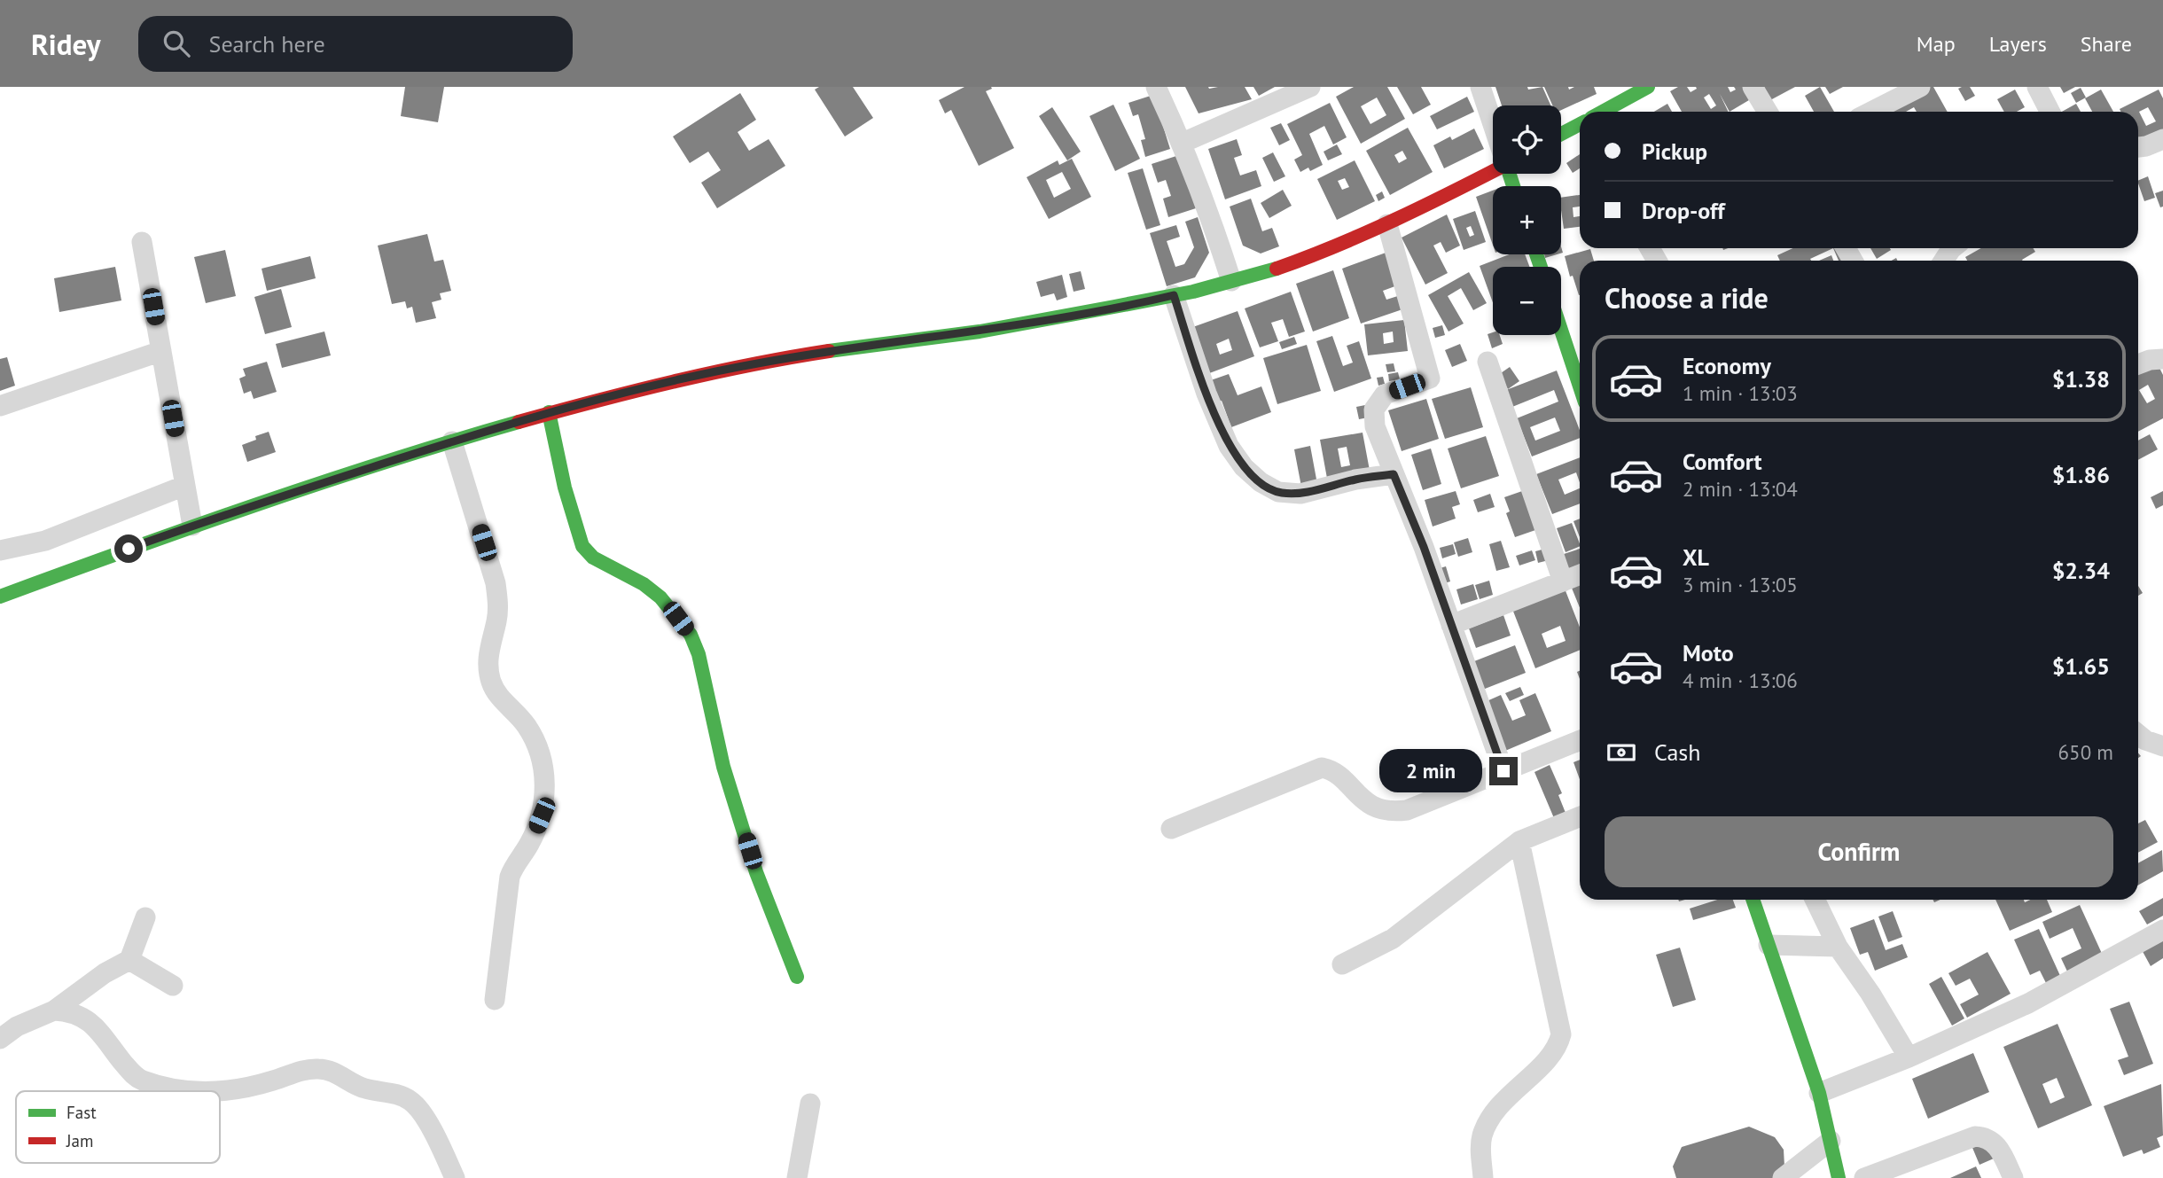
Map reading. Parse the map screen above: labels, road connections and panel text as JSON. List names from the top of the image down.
{
  "legend": ["Fast", "Jam"],
  "page": {
    "header": "Ridey",
    "search": "Search here",
    "nav": ["Map", "Layers", "Share"],
    "map_buttons": ["+", "−"],
    "banner": ["Pickup", "Drop-off"],
    "heading": "Choose a ride",
    "list": [
      {
        "name": "Economy",
        "note": "1 min · 13:03",
        "value": "$1.38"
      },
      {
        "name": "Comfort",
        "note": "2 min · 13:04",
        "value": "$1.86"
      },
      {
        "name": "XL",
        "note": "3 min · 13:05",
        "value": "$2.34"
      },
      {
        "name": "Moto",
        "note": "4 min · 13:06",
        "value": "$1.65"
      }
    ],
    "pay": ["Cash", "650 m"],
    "bubble": "2 min",
    "buttons": "Confirm"
  }
}
